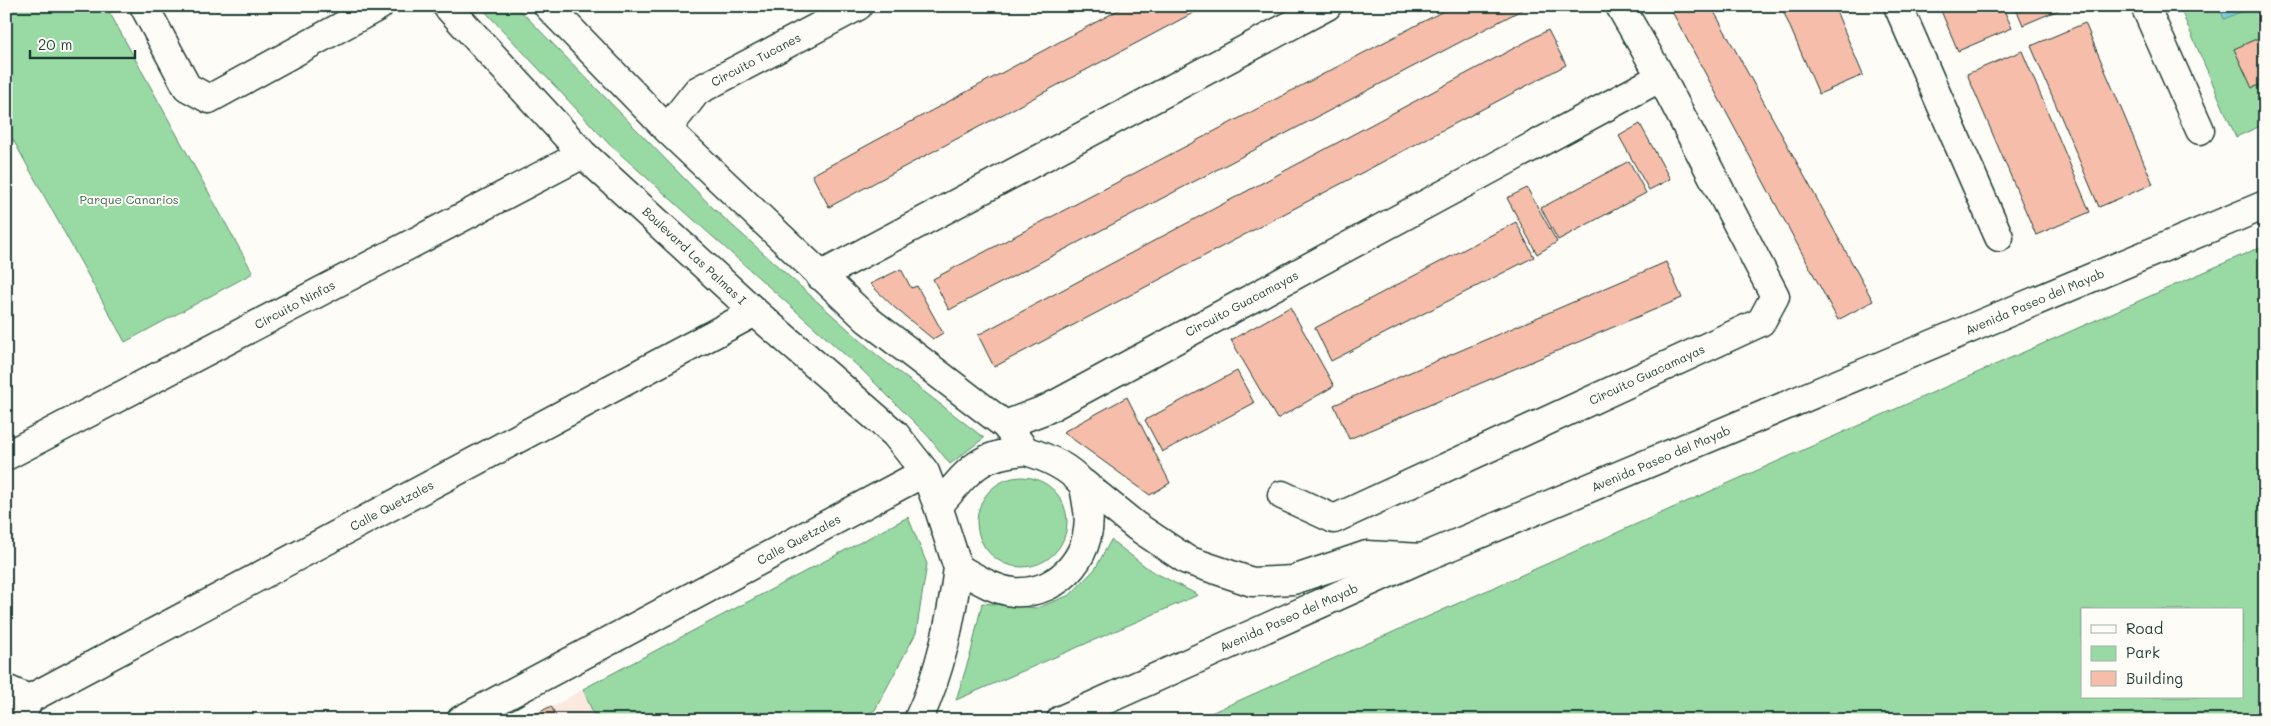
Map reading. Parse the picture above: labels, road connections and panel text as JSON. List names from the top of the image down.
{
  "streets": {
    "street": [
      "Circuito Tucanes",
      "Boulevard Las Palmas I",
      "Avenida Paseo del Mayab",
      "Circuito Guacamayas",
      "Circuito Ninfas",
      "Calle Quetzales"
    ]
  },
  "crossings": [
    ["Boulevard Las Palmas I", "Circuito Ninfas"],
    ["Boulevard Las Palmas I", "Calle Quetzales"]
  ],
  "parks": ["Parque Canarios"],
  "legend": ["Road", "Park", "Building"],
  "scale_bar": "20 m"
}
